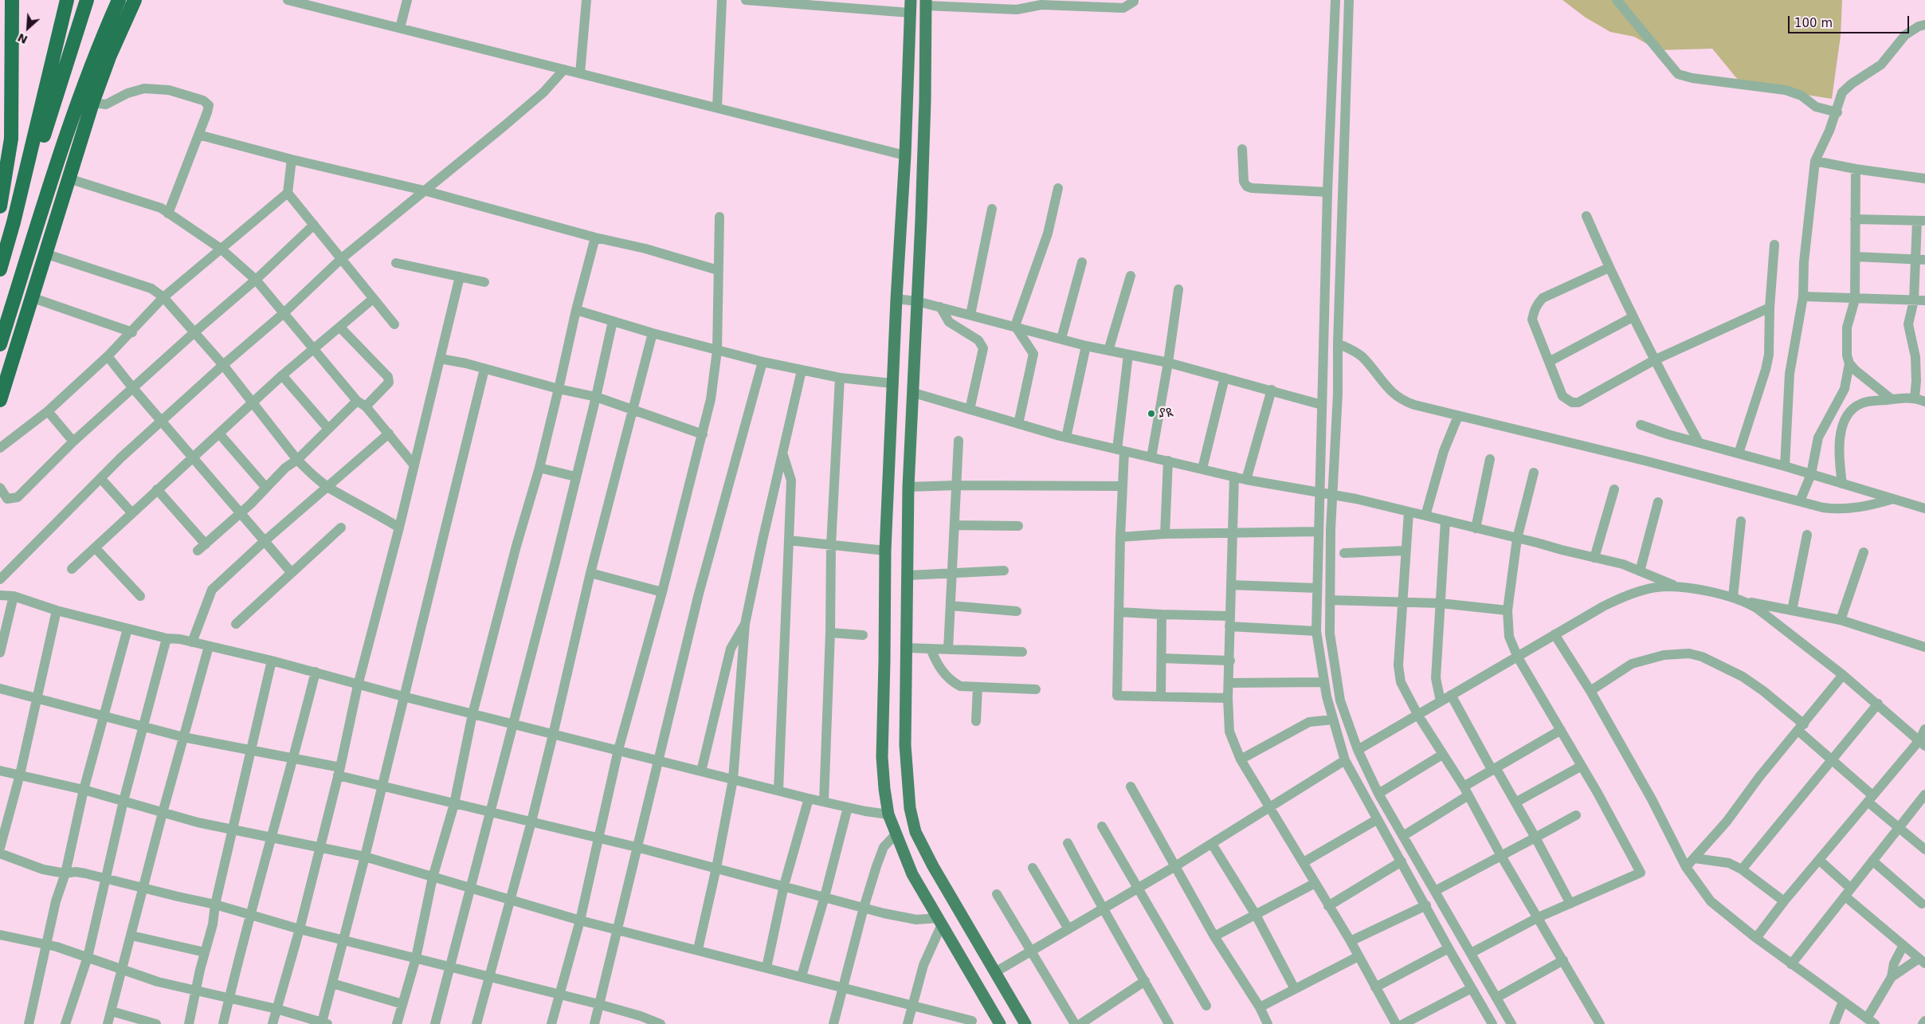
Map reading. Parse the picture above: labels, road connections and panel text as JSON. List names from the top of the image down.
{
  "places": ["ያዪ"],
  "scale_bar": "100 m",
  "north": "bottom left"
}
